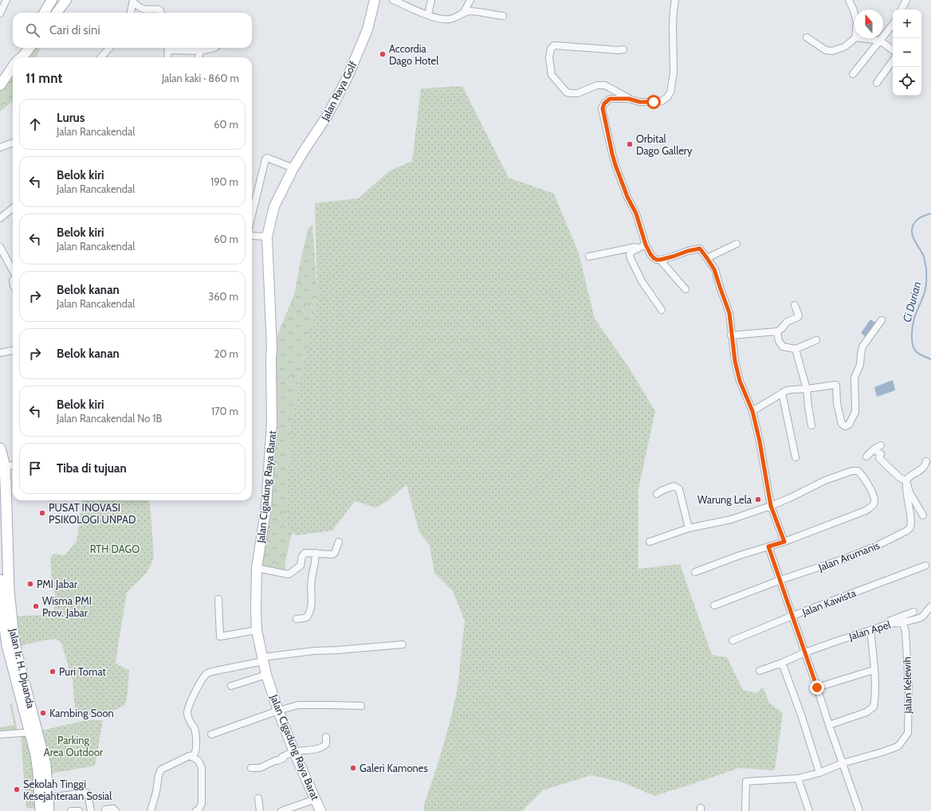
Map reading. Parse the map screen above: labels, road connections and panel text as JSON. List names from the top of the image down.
{
  "streets": {
    "main road": ["Jalan Ir. H. Djuanda"],
    "street": [
      "Jalan Raya Golf",
      "Jalan Cigadung Raya Barat",
      "Jalan Arumanis",
      "Jalan Kawista",
      "Jalan Apel",
      "Jalan Kelewih"
    ]
  },
  "crossings": [
    ["Jalan Raya Golf", "Jalan Cigadung Raya Barat"],
    ["Jalan Apel", "Jalan Kelewih"]
  ],
  "water": ["Ci Durian"],
  "parks": ["RTH DAGO", "Parking Area Outdoor"],
  "places": [
    "Accordia Dago Hotel",
    "Orbital Dago Gallery",
    "Warung Lela",
    "PUSAT INOVASI PSIKOLOGI UNPAD",
    "PMI Jabar",
    "Wisma PMI Prov. Jabar",
    "Puri Tomat",
    "Kambing Soon",
    "Galeri Kamones",
    "Sekolah Tinggi Kesejahteraan Sosial"
  ],
  "north": "top",
  "page": {
    "map_buttons": ["+", "−"],
    "search": "Cari di sini",
    "heading": ["11 mnt", "Jalan kaki · 860 m"],
    "list": [
      ["Lurus", "Jalan Rancakendal", "60 m"],
      ["Belok kiri", "Jalan Rancakendal", "190 m"],
      ["Belok kiri", "Jalan Rancakendal", "60 m"],
      ["Belok kanan", "Jalan Rancakendal", "360 m"],
      ["Belok kanan", "20 m"],
      ["Belok kiri", "Jalan Rancakendal No 1B", "170 m"],
      "Tiba di tujuan"
    ]
  }
}
